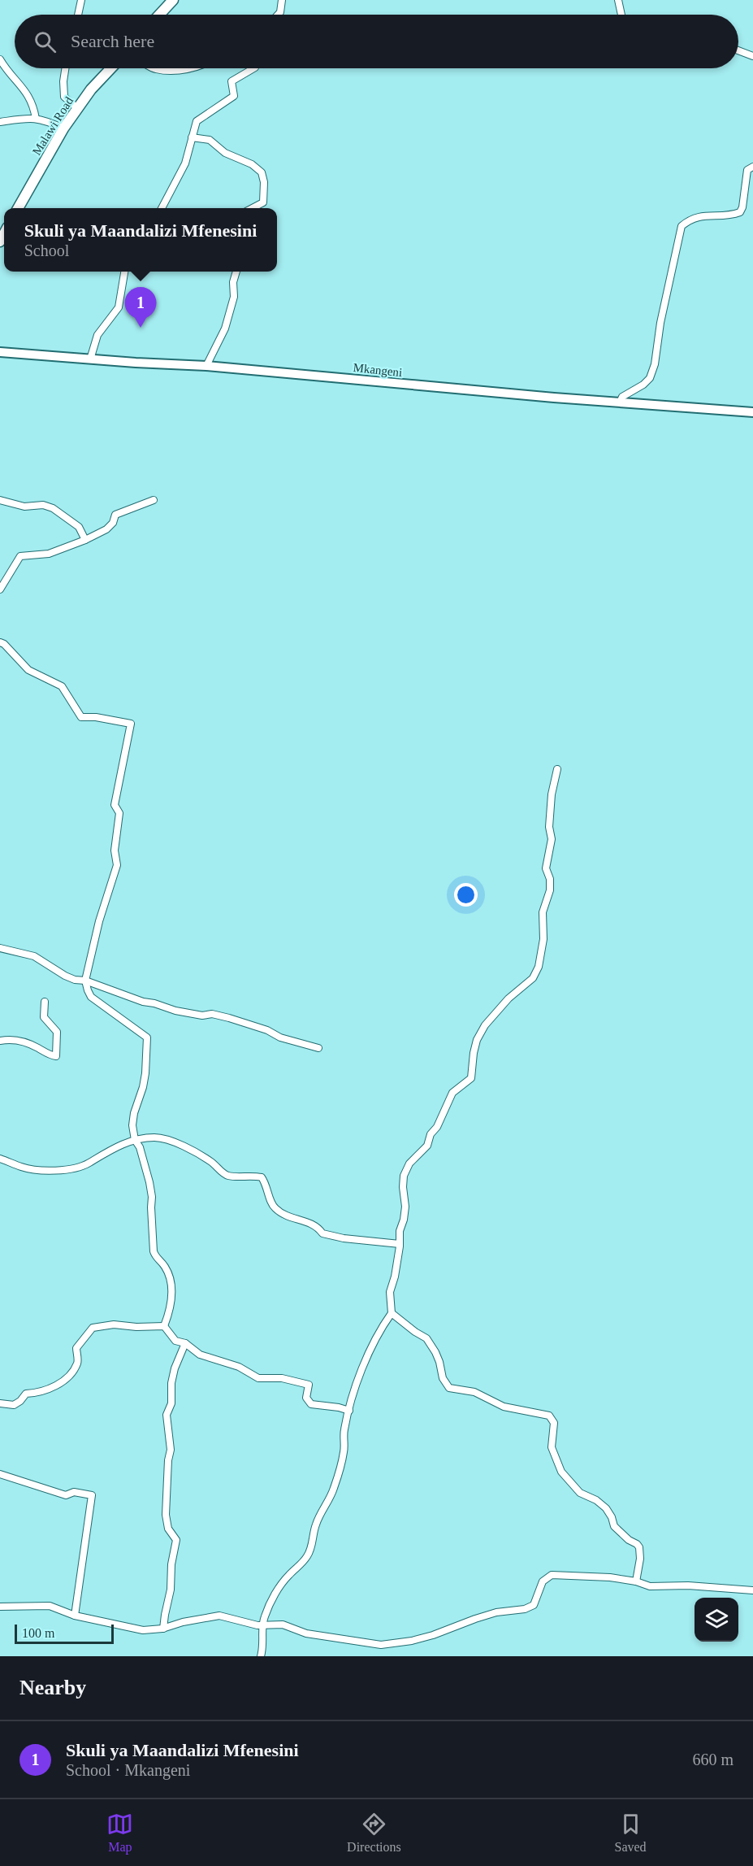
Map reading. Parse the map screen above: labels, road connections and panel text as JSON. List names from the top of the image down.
{
  "streets": {
    "main road": ["Malawi Road"],
    "street": ["Mkangeni"]
  },
  "scale_bar": "100 m",
  "page": {
    "search": "Search here",
    "popup": ["Skuli ya Maandalizi Mfenesini", "School"],
    "pins": "1",
    "scale": "100 m",
    "heading": "Nearby",
    "list": [
      {
        "mark": "1",
        "name": "Skuli ya Maandalizi Mfenesini",
        "note": "School · Mkangeni",
        "value": "660 m"
      }
    ],
    "nav": ["Map", "Directions", "Saved"]
  }
}
